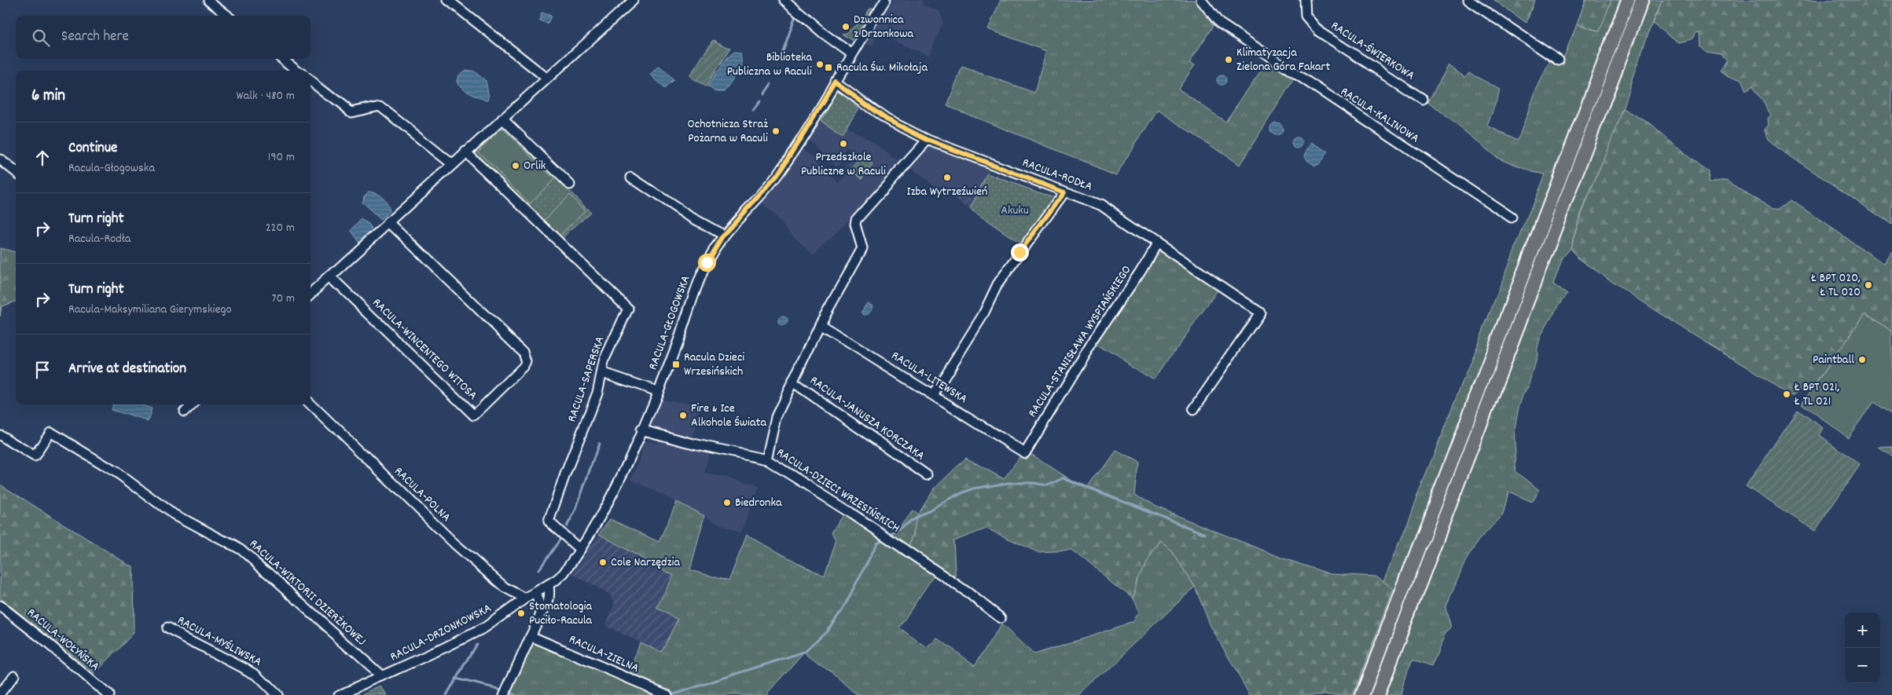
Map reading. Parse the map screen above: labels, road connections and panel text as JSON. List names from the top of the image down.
{
  "streets": {
    "street": [
      "RACULA-ŚWIERKOWA",
      "RACULA-KALINOWA",
      "RACULA-RODŁA",
      "RACULA-GŁOGOWSKA",
      "RACULA-STANISŁAWA WYSPIAŃSKIEGO",
      "RACULA-WINCENTEGO WITOSA",
      "RACULA-LITEWSKA",
      "RACULA-SAPERSKA",
      "RACULA-JANUSZA KORCZAKA",
      "RACULA-DZIECI WRZESIŃSKICH",
      "RACULA-POLNA",
      "RACULA-WIKTORII DZIERŻKOWEJ",
      "RACULA-DRZONKOWSKA",
      "RACULA-WOŁYŃSKA",
      "RACULA-MYŚLIWSKA",
      "RACULA-ZIELNA"
    ]
  },
  "crossings": [
    ["RACULA-RODŁA", "RACULA-GŁOGOWSKA"],
    ["RACULA-RODŁA", "RACULA-STANISŁAWA WYSPIAŃSKIEGO"],
    ["RACULA-RODŁA", "RACULA-JANUSZA KORCZAKA"],
    ["RACULA-GŁOGOWSKA", "RACULA-SAPERSKA"],
    ["RACULA-GŁOGOWSKA", "RACULA-DZIECI WRZESIŃSKICH"],
    ["RACULA-GŁOGOWSKA", "RACULA-DRZONKOWSKA"],
    ["RACULA-STANISŁAWA WYSPIAŃSKIEGO", "RACULA-LITEWSKA"],
    ["RACULA-LITEWSKA", "RACULA-JANUSZA KORCZAKA"],
    ["RACULA-JANUSZA KORCZAKA", "RACULA-DZIECI WRZESIŃSKICH"],
    ["RACULA-POLNA", "RACULA-DRZONKOWSKA"],
    ["RACULA-WIKTORII DZIERŻKOWEJ", "RACULA-DRZONKOWSKA"]
  ],
  "parks": ["Akuku"],
  "places": {
    "other": [
      "Dzwonnica z Drzonkowa",
      "Klimatyzacja Zielona Góra Fakart",
      "Biblioteka Publiczna w Raculi",
      "Ochotnicza Straż Pożarna w Raculi",
      "Przedszkole Publiczne w Raculi",
      "Orlik",
      "Izba Wytrzeźwień",
      "Ł BPT 020, Ł TL 020",
      "Paintball",
      "Ł BPT 021, Ł TL 021",
      "Fire & Ice Alkohole Świata",
      "Biedronka",
      "Cole Narzędzia",
      "Stomatologia Puciło-Racula"
    ],
    "transit": ["Racula Św. Mikołaja", "Racula Dzieci Wrzesińskich"]
  },
  "page": {
    "search": "Search here",
    "heading": ["6 min", "Walk · 480 m"],
    "list": [
      ["Continue", "Racula-Głogowska", "190 m"],
      ["Turn right", "Racula-Rodła", "220 m"],
      ["Turn right", "Racula-Maksymiliana Gierymskiego", "70 m"],
      "Arrive at destination"
    ],
    "map_buttons": ["+", "−"]
  }
}
